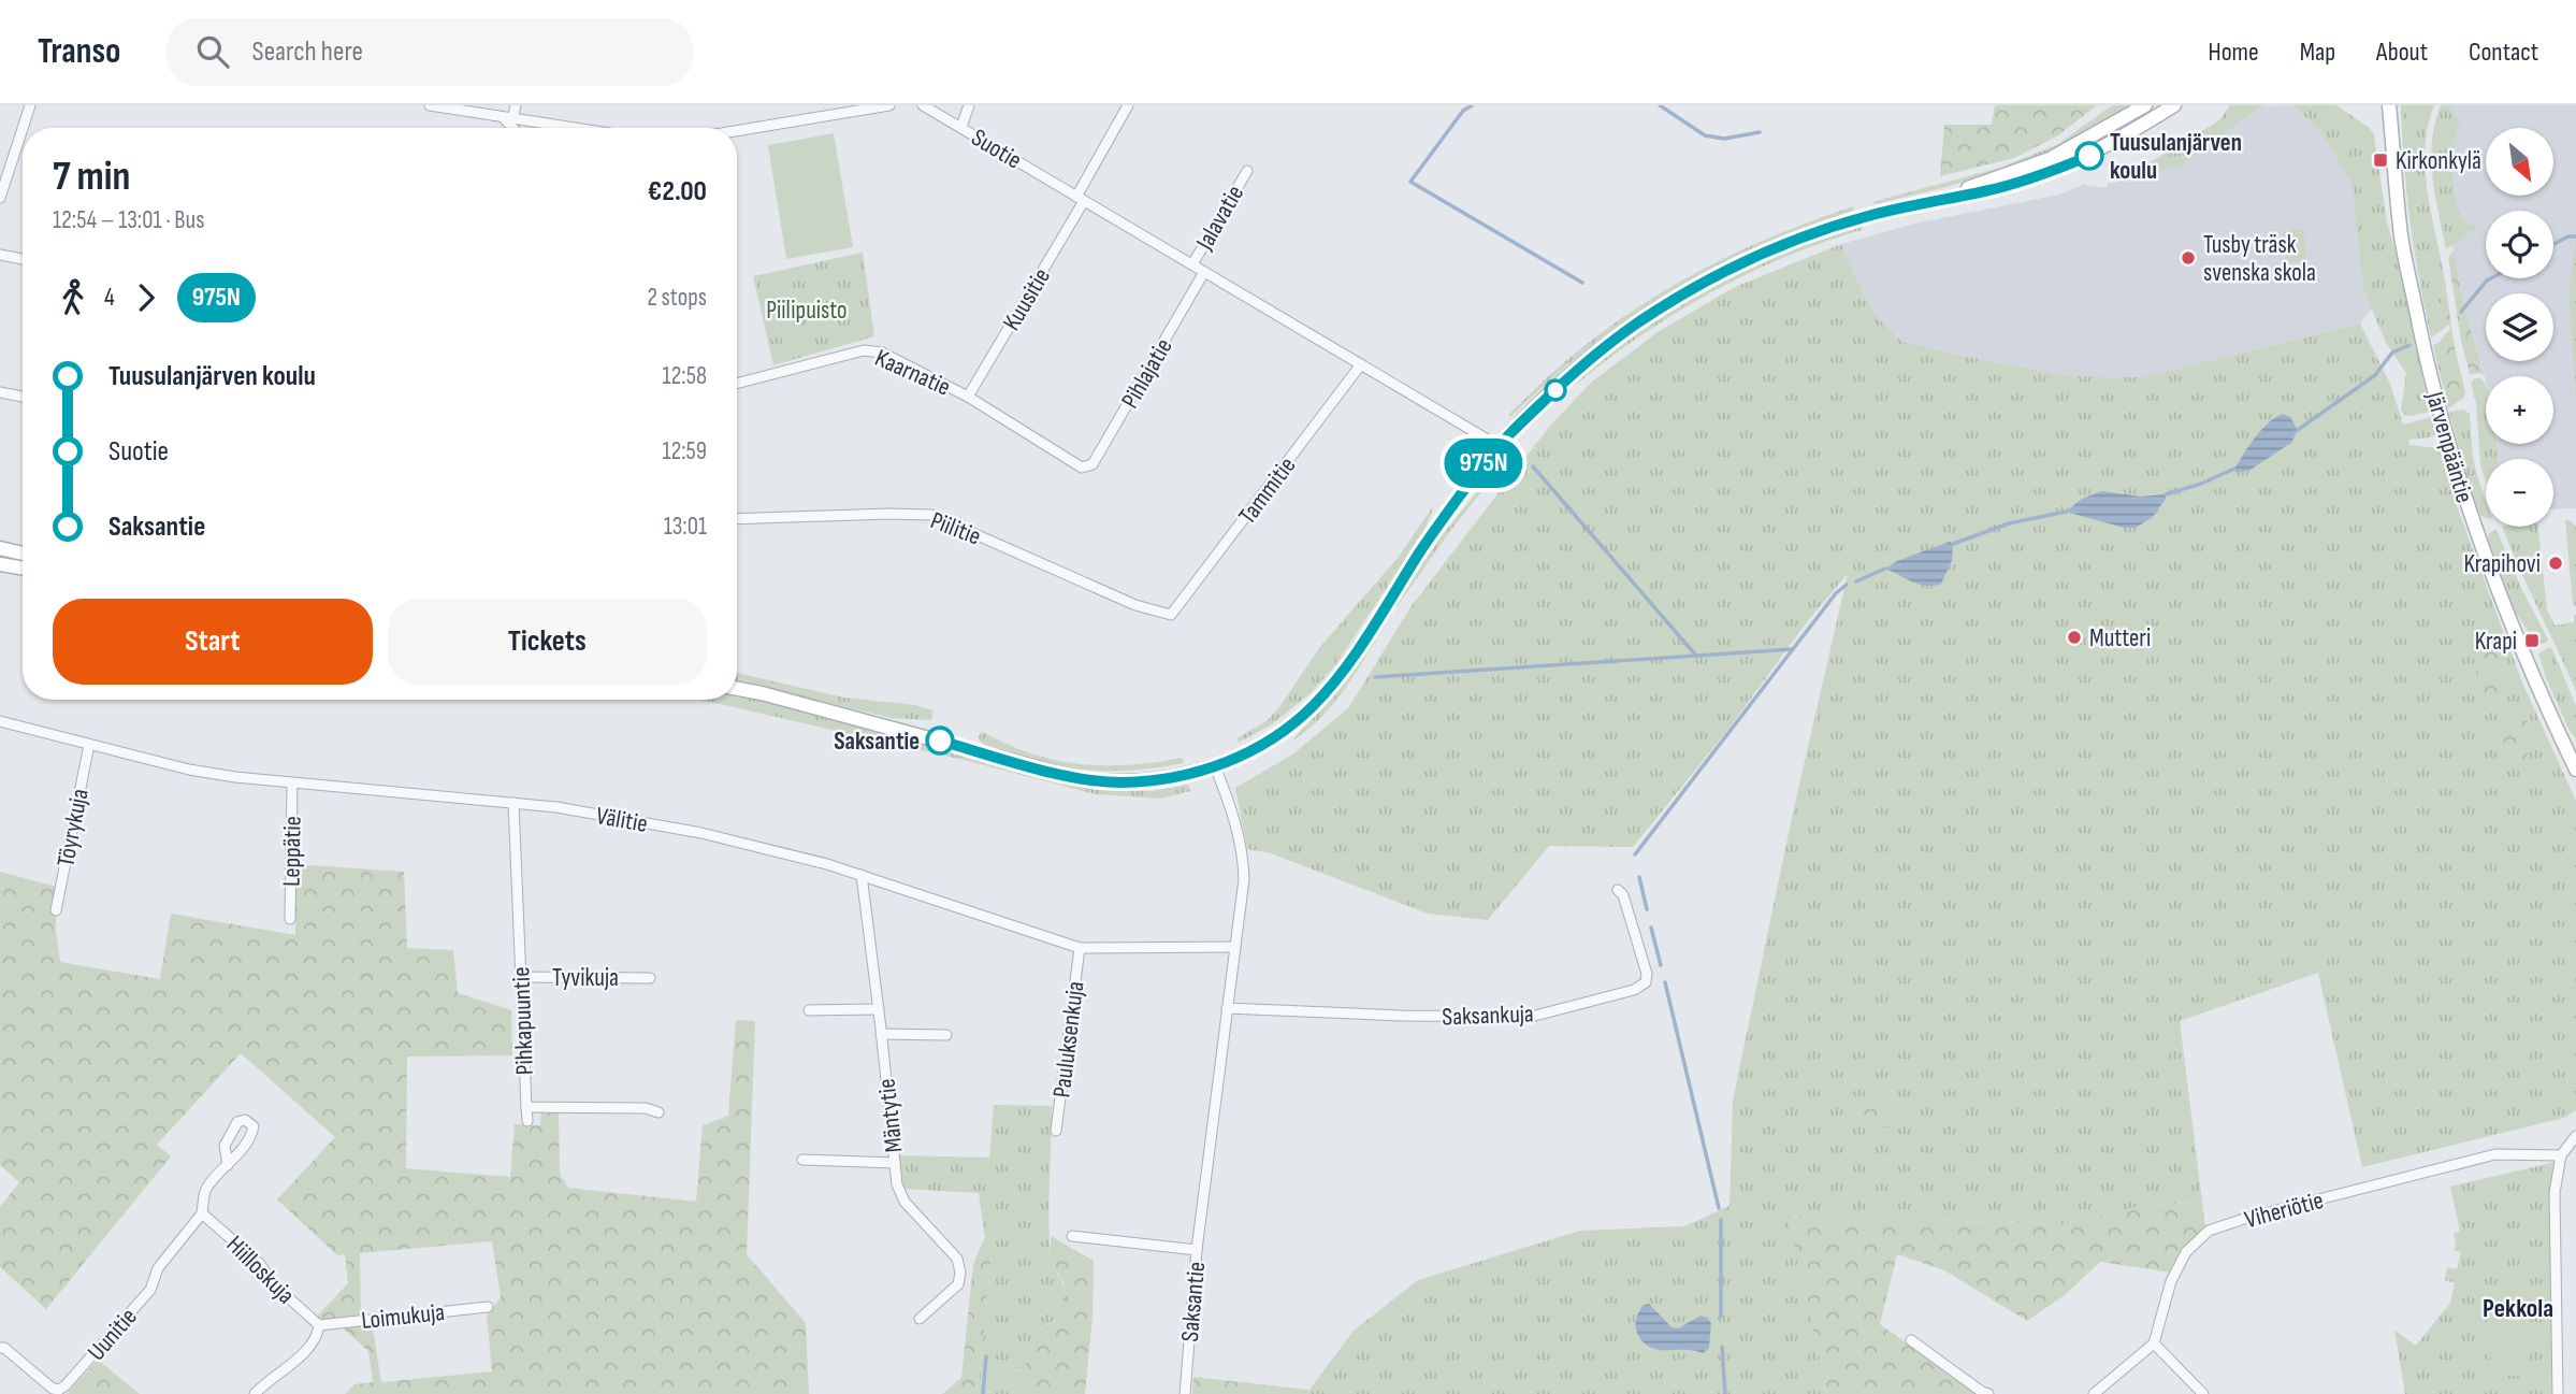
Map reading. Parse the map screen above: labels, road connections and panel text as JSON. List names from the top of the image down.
{
  "streets": {
    "main road": ["Järvenpääntie"],
    "street": [
      "Suotie",
      "Jalavatie",
      "Kuusitie",
      "Kaarnatie",
      "Pihlajatie",
      "Tammitie",
      "Piilitie",
      "Välitie",
      "Töyrykuja",
      "Leppätie",
      "Tyvikuja",
      "Saksankuja",
      "Pihkapuuntie",
      "Pauluksenkuja",
      "Mäntytie",
      "Viheriötie",
      "Hiilloskuja",
      "Saksantie",
      "Loimukuja",
      "Uunitie"
    ]
  },
  "crossings": [
    ["Suotie", "Jalavatie"],
    ["Suotie", "Kuusitie"],
    ["Suotie", "Pihlajatie"],
    ["Suotie", "Tammitie"],
    ["Kuusitie", "Kaarnatie"],
    ["Kaarnatie", "Pihlajatie"],
    ["Tammitie", "Piilitie"],
    ["Välitie", "Töyrykuja"],
    ["Välitie", "Leppätie"],
    ["Välitie", "Pihkapuuntie"],
    ["Välitie", "Pauluksenkuja"],
    ["Välitie", "Mäntytie"],
    ["Välitie", "Saksantie"],
    ["Tyvikuja", "Pihkapuuntie"],
    ["Saksankuja", "Saksantie"],
    ["Hiilloskuja", "Loimukuja"],
    ["Hiilloskuja", "Uunitie"]
  ],
  "districts": ["Pekkola"],
  "parks": ["Piilipuisto"],
  "places": {
    "other": [
      "Tuusulanjärven koulu",
      "Tusby träsk svenska skola",
      "Krapihovi",
      "Mutteri",
      "Saksantie"
    ],
    "transit": ["Kirkonkylä", "Krapi"]
  },
  "lines": ["bus line 975N"],
  "north": "bottom right",
  "page": {
    "header": "Transo",
    "search": "Search here",
    "nav": [
      "Home",
      "Map",
      "About",
      "Contact"
    ],
    "on_map": "975N",
    "map_buttons": ["+", "−"],
    "heading": ["7 min", "12:54 – 13:01 · Bus", "€2.00"],
    "legs": ["4", "975N", "2 stops"],
    "list": [
      {
        "name": "Tuusulanjärven koulu",
        "value": "12:58"
      },
      {
        "name": "Suotie",
        "value": "12:59"
      },
      {
        "name": "Saksantie",
        "value": "13:01"
      }
    ],
    "buttons": ["Start", "Tickets"]
  }
}
